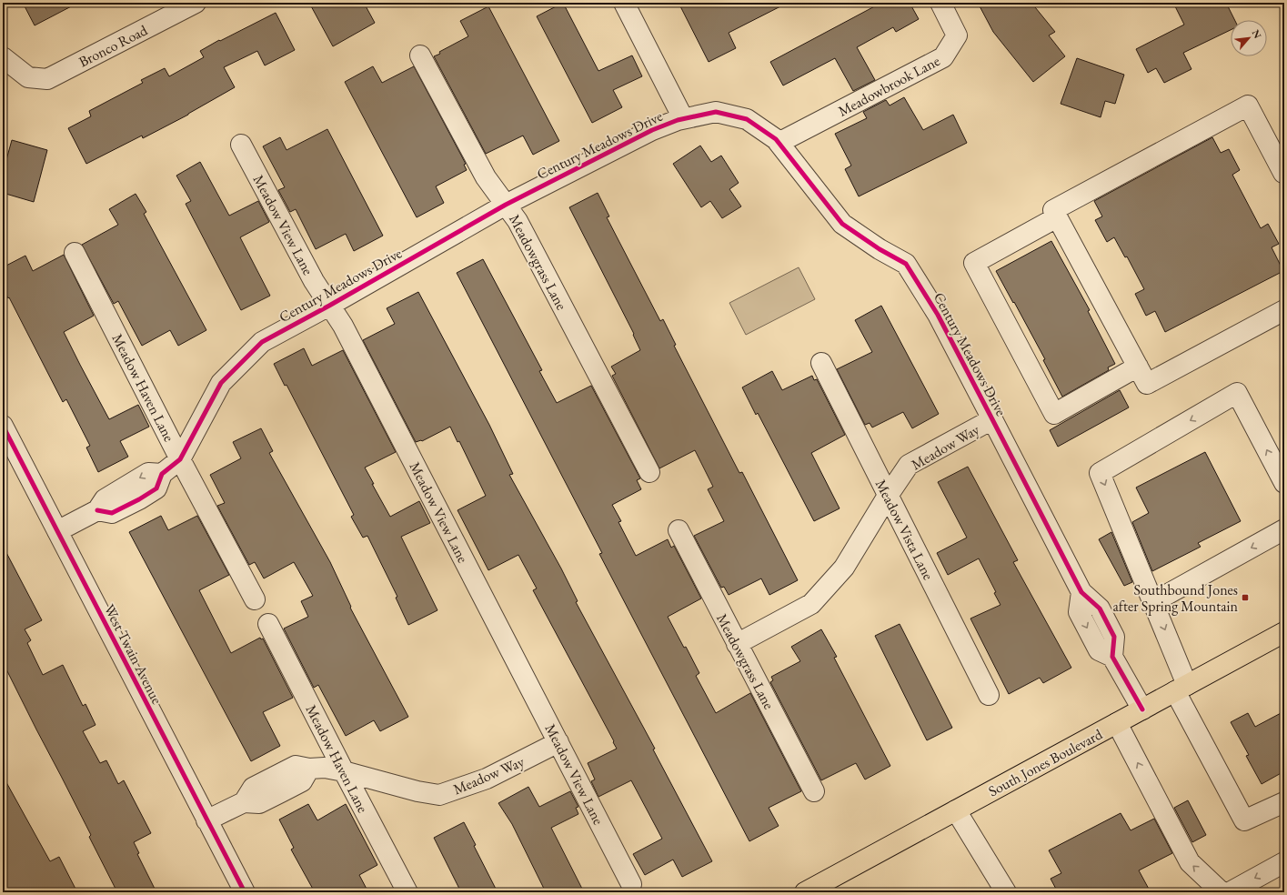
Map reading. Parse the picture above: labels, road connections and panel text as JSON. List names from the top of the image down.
{
  "streets": {
    "main road": ["South Jones Boulevard"],
    "street": [
      "Bronco Road",
      "Meadowbrook Lane",
      "Century Meadows Drive",
      "Meadow View Lane",
      "Meadowgrass Lane",
      "Meadow Haven Lane",
      "Meadow Way",
      "Meadow Vista Lane",
      "West Twain Avenue"
    ]
  },
  "crossings": [
    ["Meadowbrook Lane", "Century Meadows Drive"],
    ["Century Meadows Drive", "Meadow View Lane"],
    ["Century Meadows Drive", "Meadowgrass Lane"],
    ["Century Meadows Drive", "Meadow Haven Lane"],
    ["Century Meadows Drive", "Meadow Way"],
    ["Century Meadows Drive", "West Twain Avenue"],
    ["Century Meadows Drive", "South Jones Boulevard"],
    ["Meadow View Lane", "Meadow Way"],
    ["Meadowgrass Lane", "Meadow Way"],
    ["Meadow Haven Lane", "Meadow Way"],
    ["Meadow Way", "Meadow Vista Lane"],
    ["Meadow Way", "West Twain Avenue"]
  ],
  "places": {
    "transit": ["Southbound Jones after Spring Mountain"]
  },
  "north": "top right"
}
